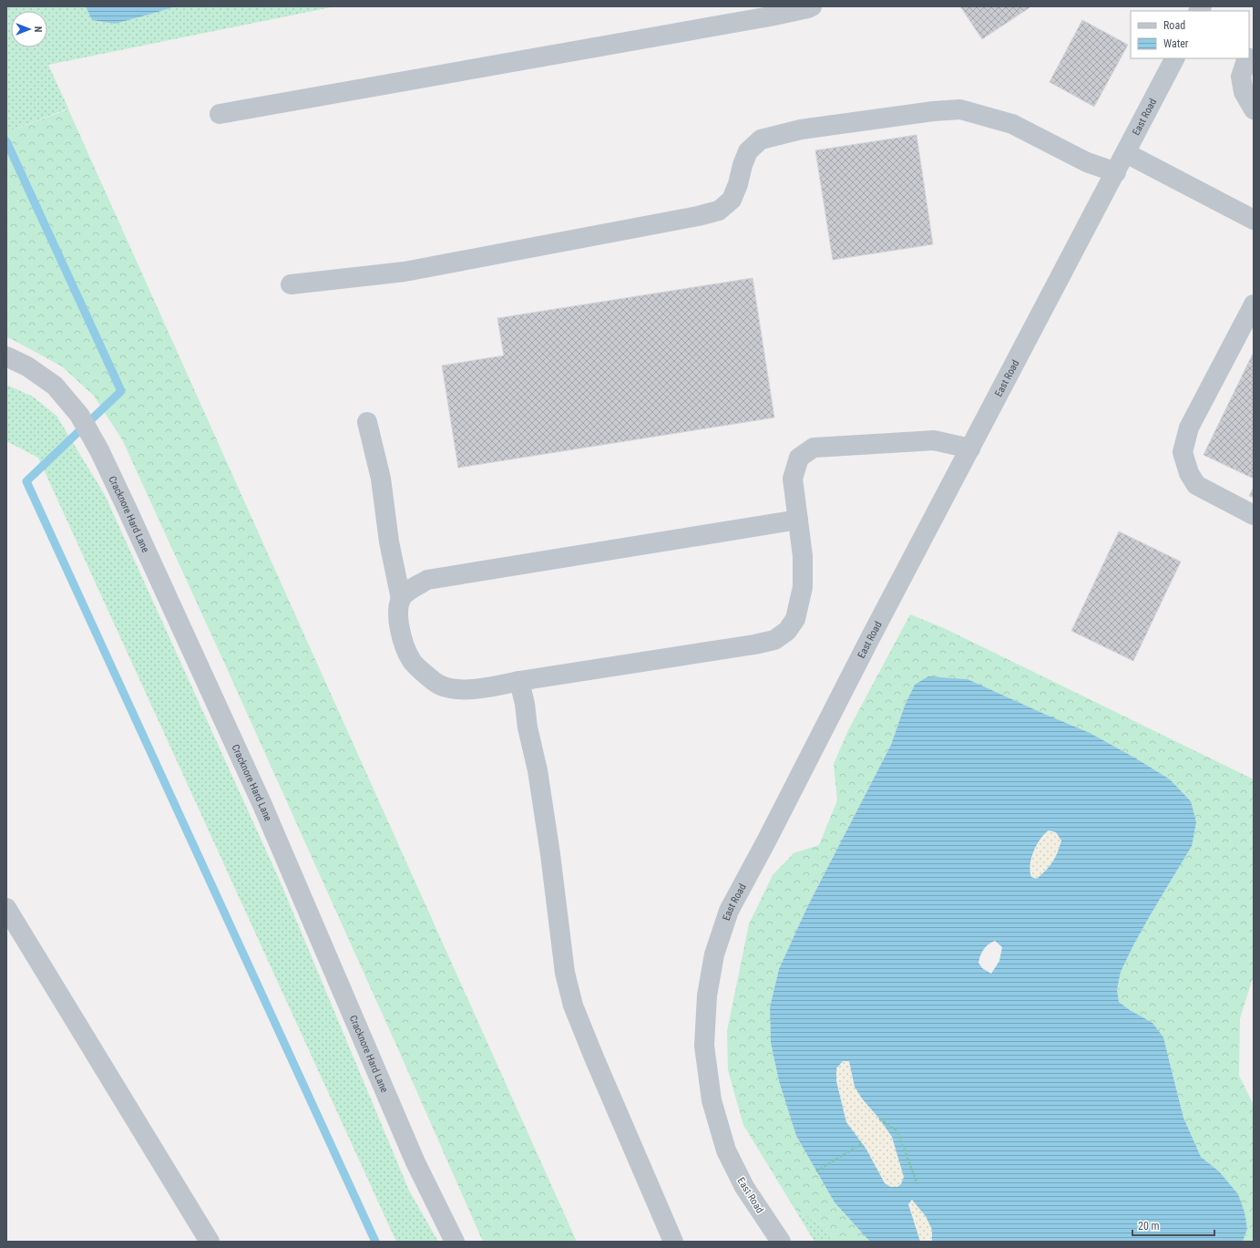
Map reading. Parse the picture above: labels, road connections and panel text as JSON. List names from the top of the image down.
{
  "streets": {
    "lane": ["East Road", "Cracknore Hard Lane"]
  },
  "legend": ["Road", "Water"],
  "scale_bar": "20 m",
  "north": "right"
}
